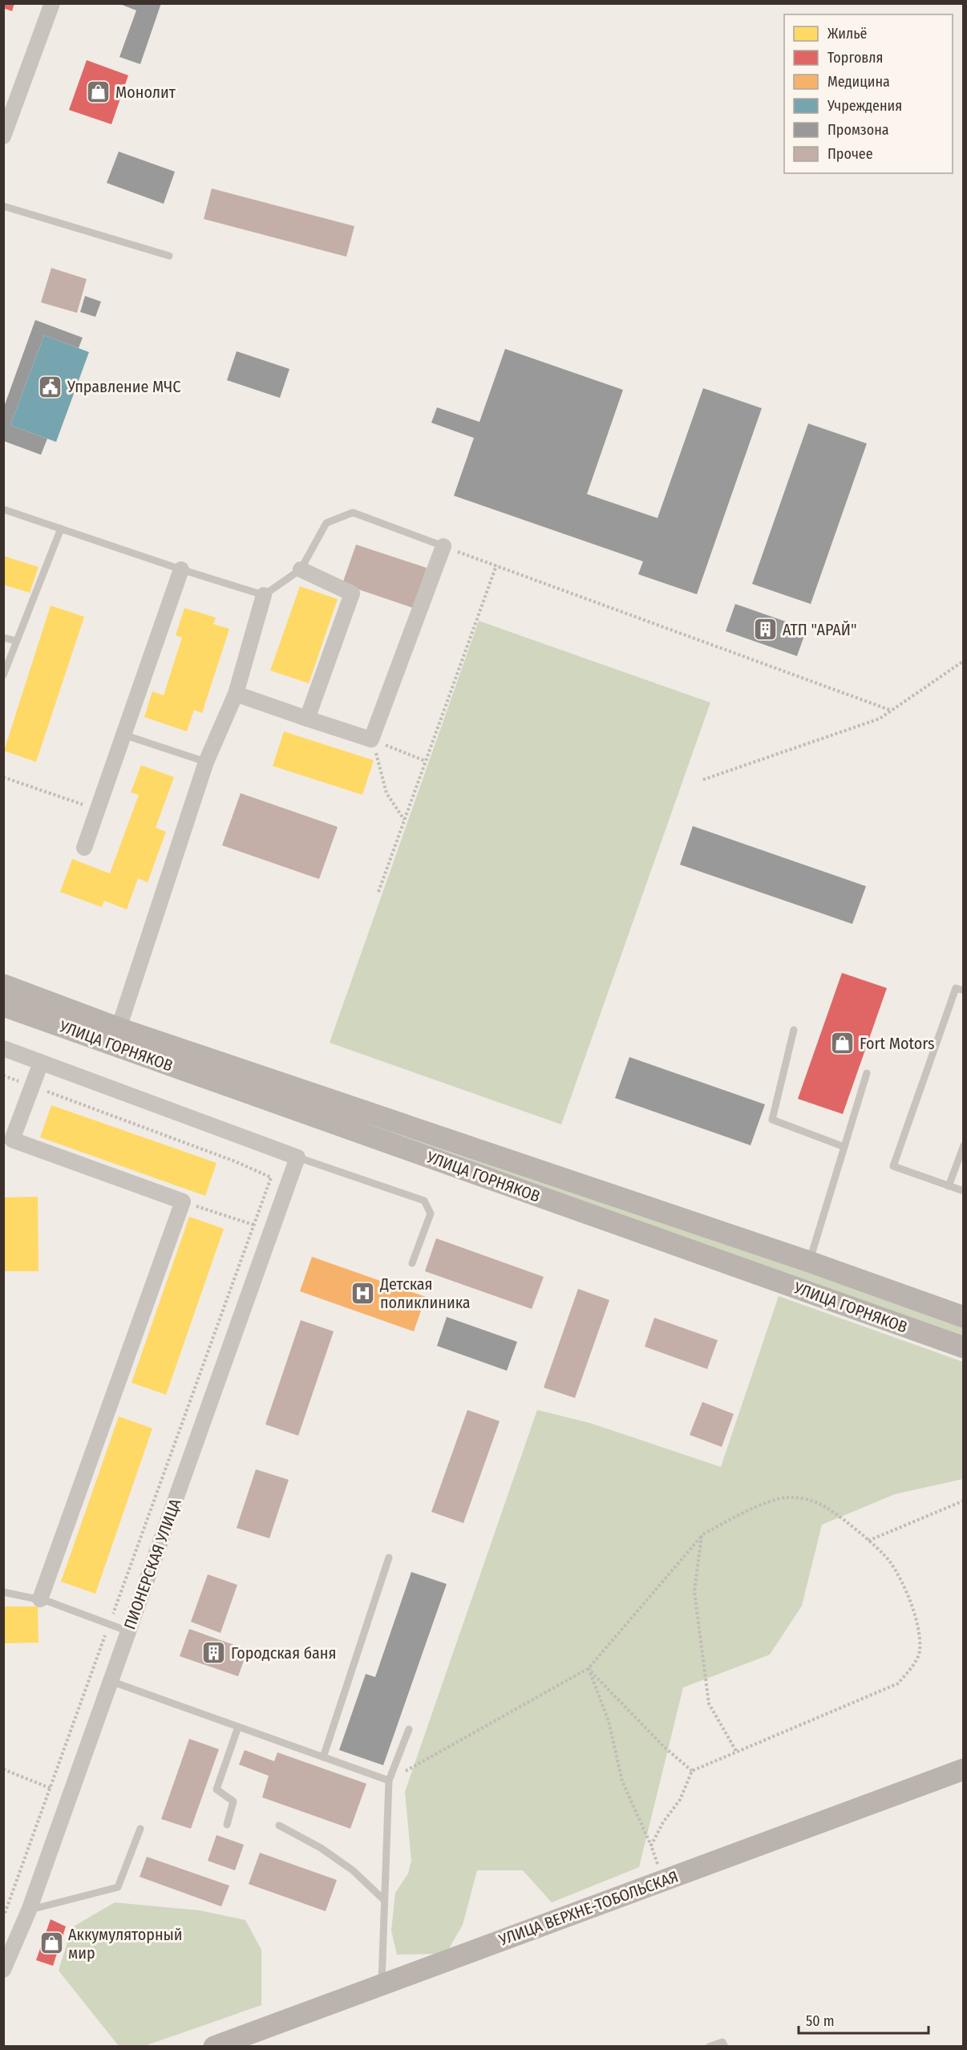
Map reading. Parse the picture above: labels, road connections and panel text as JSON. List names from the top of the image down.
{
  "streets": {
    "street": ["УЛИЦА ГОРНЯКОВ", "ПИОНЕРСКАЯ УЛИЦА", "УЛИЦА ВЕРХНЕ-ТОБОЛЬСКАЯ"]
  },
  "places": {
    "shop": ["Монолит", "Fort Motors", "Аккумуляторный мир"],
    "public building": ["Управление МЧС"],
    "building": ["АТП \"АРАЙ\"", "Городская баня"],
    "hospital": ["Детская поликлиника"]
  },
  "legend": [
    "Жильё",
    "Торговля",
    "Медицина",
    "Учреждения",
    "Промзона",
    "Прочее"
  ],
  "scale_bar": "50 m"
}
